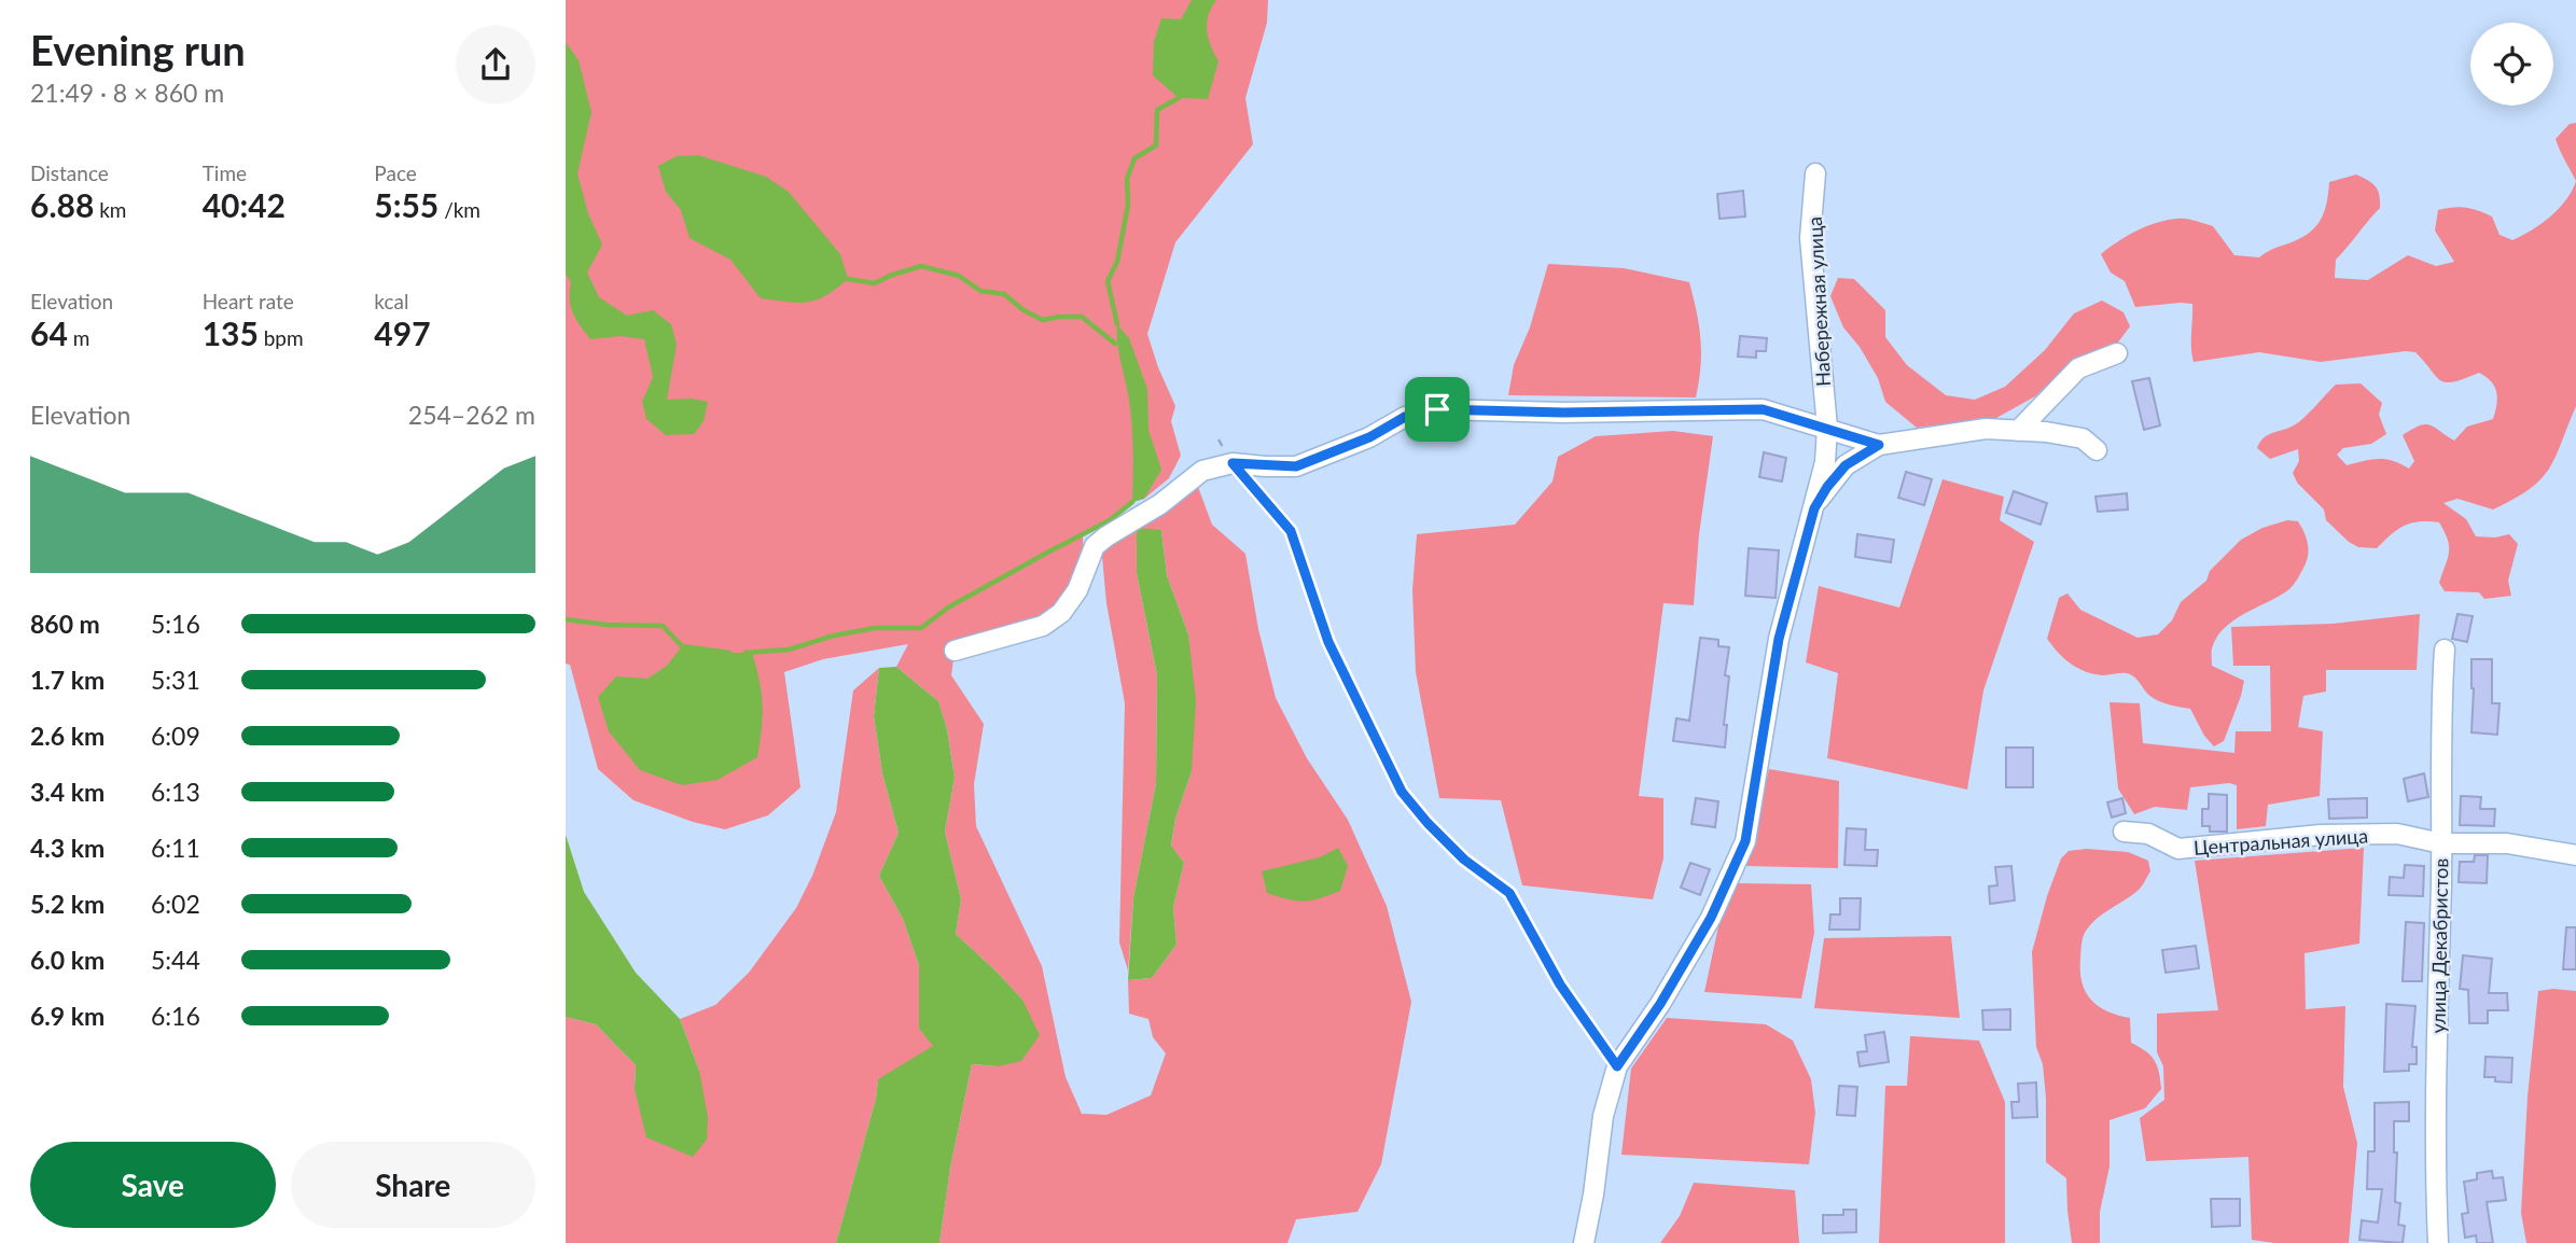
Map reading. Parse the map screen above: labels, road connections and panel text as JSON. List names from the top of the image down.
{
  "streets": {
    "street": ["Набережная улица", "Центральная улица", "улица Декабристов"]
  },
  "crossings": [
    ["Центральная улица", "улица Декабристов"]
  ],
  "page": {
    "heading": ["Evening run", "21:49 · 8 × 860 m"],
    "stats": [
      ["Distance", "6.88 km"],
      ["Time", "40:42"],
      ["Pace", "5:55 /km"],
      ["Elevation", "64 m"],
      ["Heart rate", "135 bpm"],
      ["kcal", "497"]
    ],
    "chart": ["Elevation", "254–262 m"],
    "list": [
      {
        "name": "860 m",
        "note": "5:16"
      },
      {
        "name": "1.7 km",
        "note": "5:31"
      },
      {
        "name": "2.6 km",
        "note": "6:09"
      },
      {
        "name": "3.4 km",
        "note": "6:13"
      },
      {
        "name": "4.3 km",
        "note": "6:11"
      },
      {
        "name": "5.2 km",
        "note": "6:02"
      },
      {
        "name": "6.0 km",
        "note": "5:44"
      },
      {
        "name": "6.9 km",
        "note": "6:16"
      }
    ],
    "buttons": ["Save", "Share"]
  }
}
